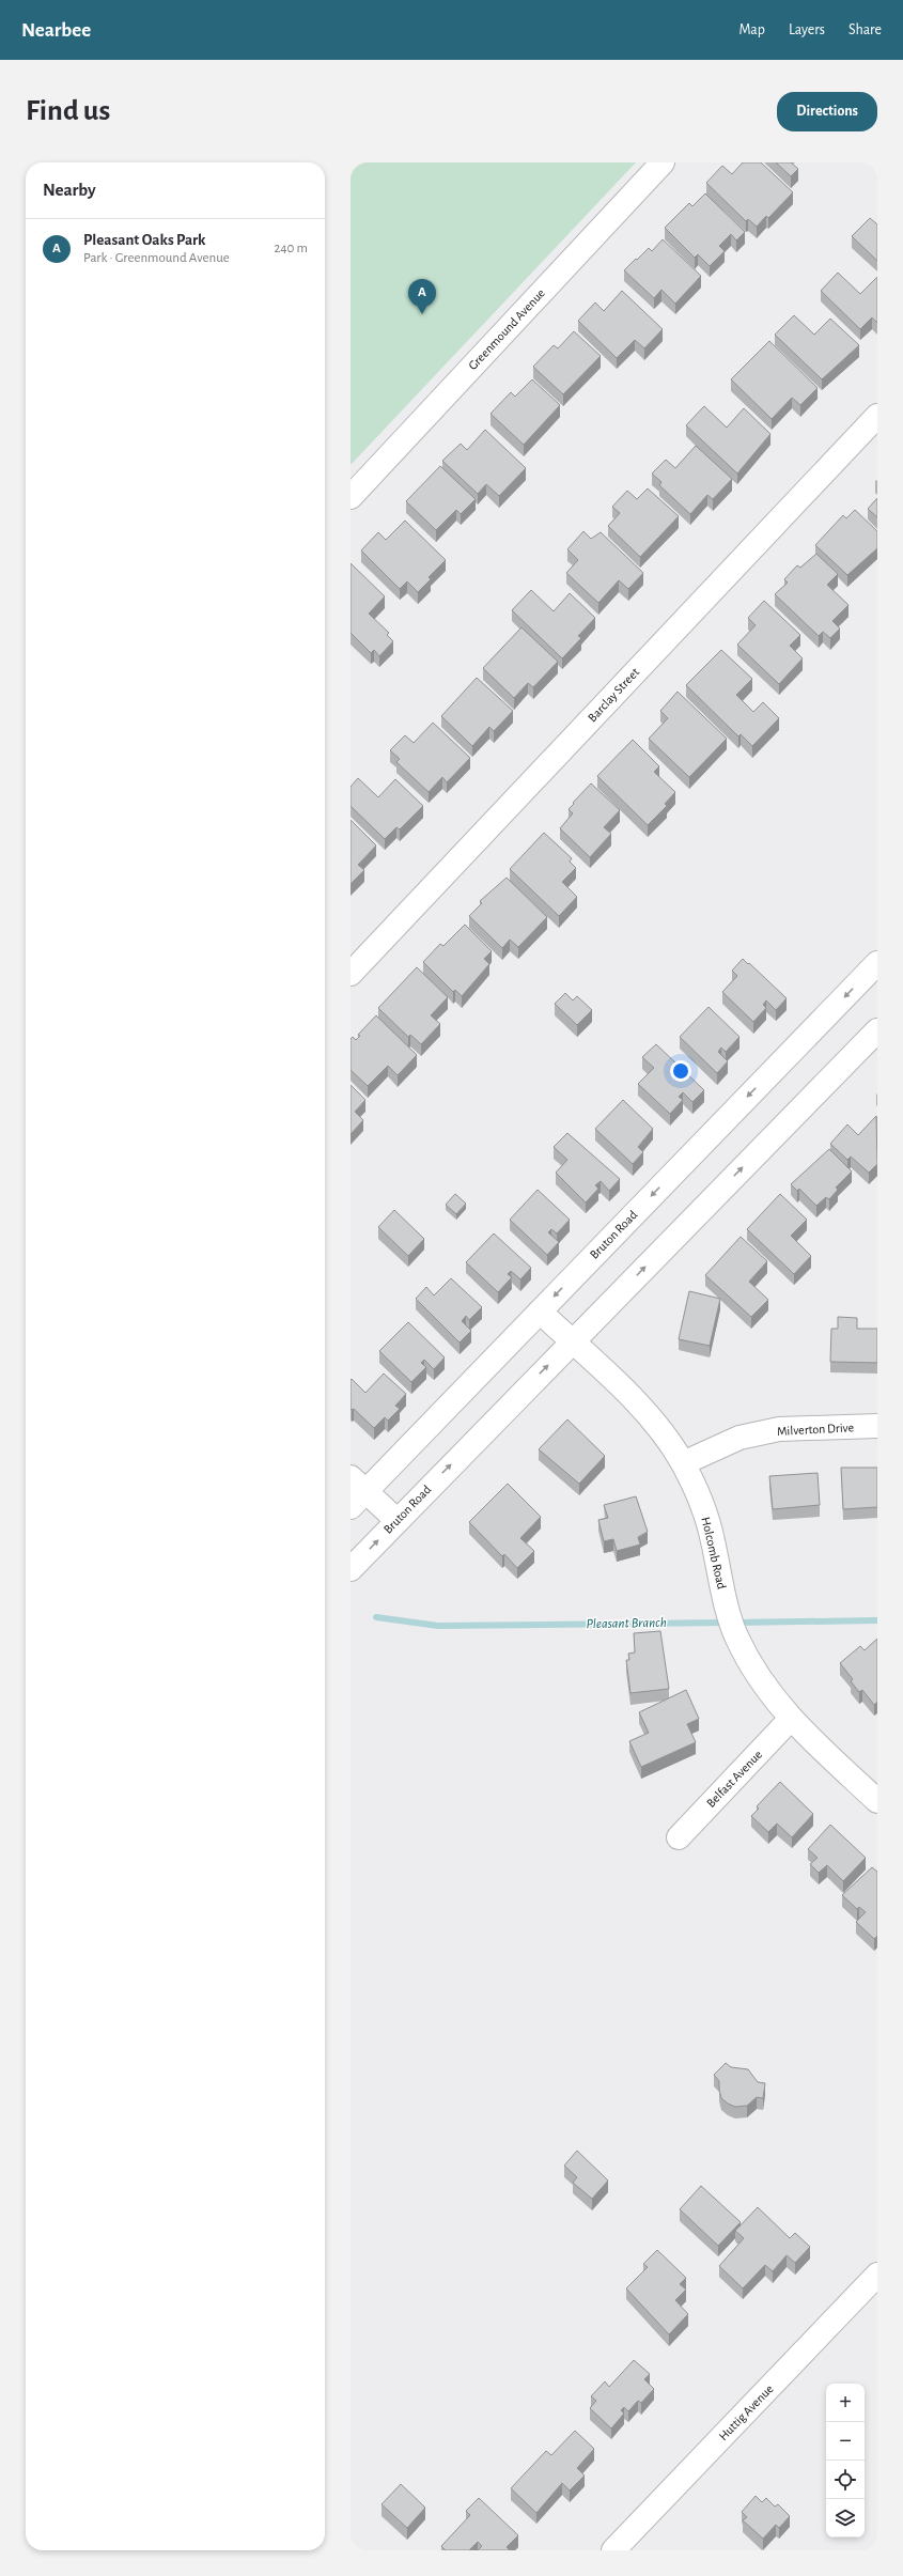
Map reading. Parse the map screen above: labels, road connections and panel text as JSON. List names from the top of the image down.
{
  "streets": {
    "street": [
      "Greenmound Avenue",
      "Barclay Street",
      "Bruton Road",
      "Milverton Drive",
      "Holcomb Road",
      "Belfast Avenue",
      "Huttig Avenue"
    ]
  },
  "crossings": [
    ["Bruton Road", "Holcomb Road"],
    ["Milverton Drive", "Holcomb Road"],
    ["Holcomb Road", "Belfast Avenue"]
  ],
  "water": ["Pleasant Branch"],
  "page": {
    "header": "Nearbee",
    "nav": ["Map", "Layers", "Share"],
    "buttons": "Directions",
    "title": "Find us",
    "heading": "Nearby",
    "list": [
      {
        "mark": "A",
        "name": "Pleasant Oaks Park",
        "note": "Park · Greenmound Avenue",
        "value": "240 m"
      }
    ],
    "pins": "A",
    "map_buttons": ["+", "−"]
  }
}
